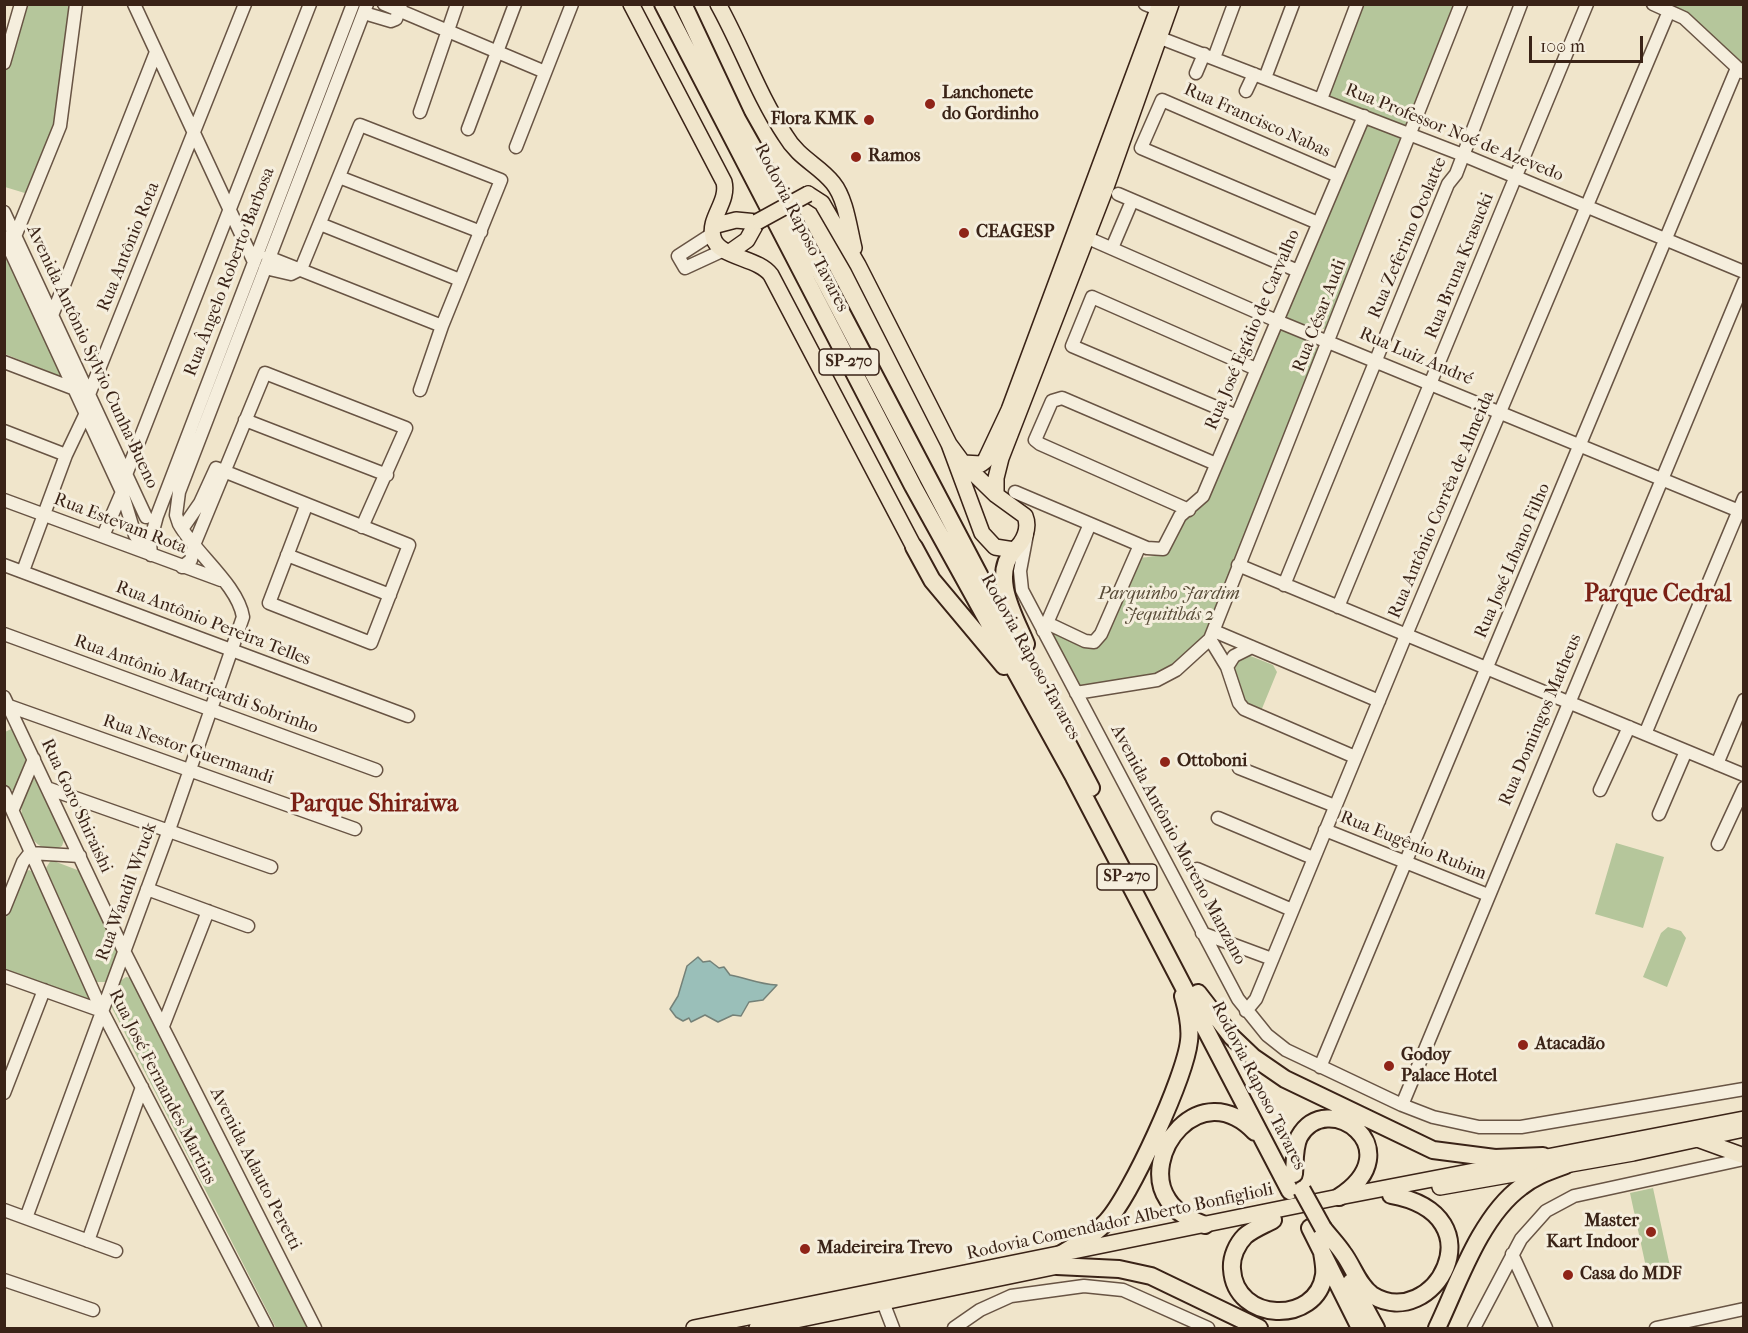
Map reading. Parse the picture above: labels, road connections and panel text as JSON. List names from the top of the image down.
{
  "streets": {
    "highway": ["Rodovia Raposo Tavares", "SP-270"],
    "main road": ["Rodovia Comendador Alberto Bonfiglioli"],
    "street": [
      "Rua Francisco Nabas",
      "Rua Professor Noé de Azevedo",
      "Rua Zeferino Ocolatte",
      "Rua Antônio Rota",
      "Rua Bruna Krasucki",
      "Rua Ângelo Roberto Barbosa",
      "Rua César Audi",
      "Rua José Egídio de Carvalho",
      "Avenida Antônio Sylvio Cunha Bueno",
      "Rua Luiz André",
      "Rua Antônio Corrêa de Almeida",
      "Rua Estevam Rota",
      "Rua José Líbano Filho",
      "Rua Antônio Pereira Telles",
      "Rua Antônio Matricardi Sobrinho",
      "Rua Domingos Matheus",
      "Rua Nestor Guermandi",
      "Rua Goro Shiraishi",
      "Avenida Antônio Moreno Manzano",
      "Rua Eugênio Rubim",
      "Rua Wandil Wruck",
      "Rua José Fernandes Martins",
      "Avenida Adauto Peretti"
    ]
  },
  "crossings": [
    ["Rua Francisco Nabas", "Rua José Egídio de Carvalho"],
    ["Rua Professor Noé de Azevedo", "Rua Zeferino Ocolatte"],
    ["Rua Professor Noé de Azevedo", "Rua Bruna Krasucki"],
    ["Rua Professor Noé de Azevedo", "Rua César Audi"],
    ["Rua Professor Noé de Azevedo", "Rua José Egídio de Carvalho"],
    ["Rua Professor Noé de Azevedo", "Rua Antônio Corrêa de Almeida"],
    ["Rua Professor Noé de Azevedo", "Rua José Líbano Filho"],
    ["Rua Zeferino Ocolatte", "Rua Luiz André"],
    ["Rua Antônio Rota", "Avenida Antônio Sylvio Cunha Bueno"],
    ["Rua Antônio Rota", "Rua Estevam Rota"],
    ["Rua Antônio Rota", "Rua Antônio Pereira Telles"],
    ["Rua Bruna Krasucki", "Rua Luiz André"],
    ["Rua Ângelo Roberto Barbosa", "Avenida Antônio Sylvio Cunha Bueno"],
    ["Rua Ângelo Roberto Barbosa", "Rua Estevam Rota"],
    ["Rua César Audi", "Rua Luiz André"],
    ["Rua José Egídio de Carvalho", "Rua Luiz André"],
    ["Avenida Antônio Sylvio Cunha Bueno", "Rua Estevam Rota"],
    ["Rua Luiz André", "Rua Antônio Corrêa de Almeida"],
    ["Rua Luiz André", "Rua José Líbano Filho"],
    ["Rua Luiz André", "Rua Domingos Matheus"],
    ["Rua Antônio Corrêa de Almeida", "Avenida Antônio Moreno Manzano"],
    ["Rua Antônio Corrêa de Almeida", "Rua Eugênio Rubim"],
    ["Rua Estevam Rota", "Rua Wandil Wruck"],
    ["Rua José Líbano Filho", "Avenida Antônio Moreno Manzano"],
    ["Rua José Líbano Filho", "Rua Eugênio Rubim"],
    ["Rua Antônio Pereira Telles", "Rua Wandil Wruck"],
    ["Rua Antônio Matricardi Sobrinho", "Rua Wandil Wruck"],
    ["Rua Domingos Matheus", "Avenida Antônio Moreno Manzano"],
    ["Rua Domingos Matheus", "Rua Eugênio Rubim"],
    ["Rua Nestor Guermandi", "Rua Goro Shiraishi"],
    ["Rua Nestor Guermandi", "Rua Wandil Wruck"],
    ["Rua Goro Shiraishi", "Rua Wandil Wruck"],
    ["Rua Goro Shiraishi", "Avenida Adauto Peretti"],
    ["Rua Wandil Wruck", "Rua José Fernandes Martins"]
  ],
  "districts": ["Parque Cedral", "Parque Shiraiwa"],
  "parks": ["Parquinho Jardim Jequitibás 2"],
  "places": [
    "Lanchonete do Gordinho",
    "Flora KMK",
    "Ramos",
    "CEAGESP",
    "Ottoboni",
    "Atacadão",
    "Godoy Palace Hotel",
    "Master Kart Indoor",
    "Madeireira Trevo",
    "Casa do MDF"
  ],
  "scale_bar": "100 m"
}
